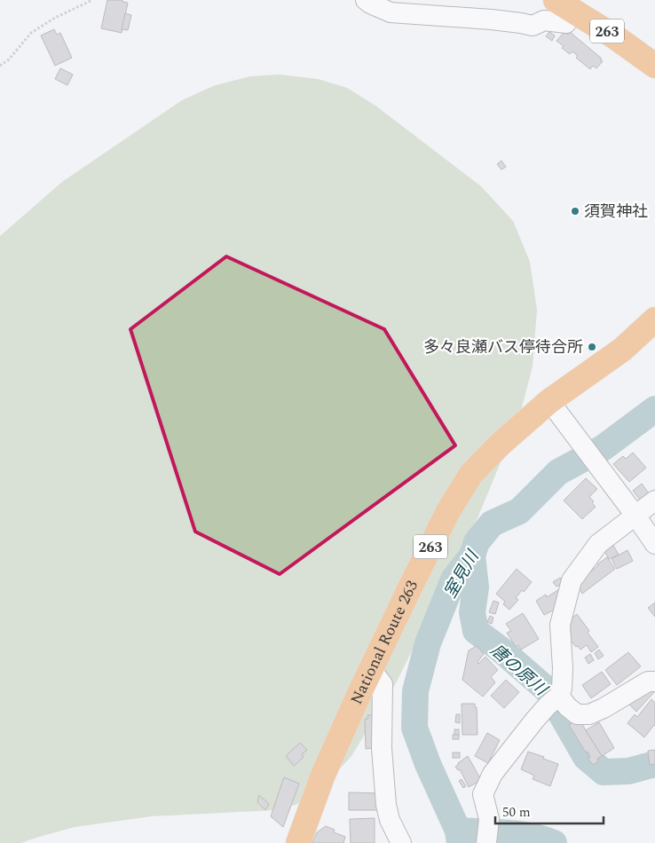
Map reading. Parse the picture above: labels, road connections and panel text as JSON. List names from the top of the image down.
{
  "streets": {
    "highway": ["263", "National Route 263"]
  },
  "water": ["室見川", "唐の原川"],
  "places": ["須賀神社", "多々良瀬バス停待合所"],
  "scale_bar": "50 m"
}
